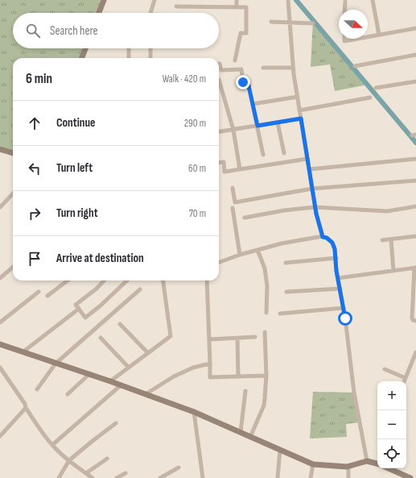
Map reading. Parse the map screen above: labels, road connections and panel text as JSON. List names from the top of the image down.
{
  "north": "right",
  "page": {
    "search": "Search here",
    "heading": ["6 min", "Walk · 420 m"],
    "list": [
      ["Continue", "290 m"],
      ["Turn left", "60 m"],
      ["Turn right", "70 m"],
      "Arrive at destination"
    ],
    "map_buttons": ["+", "−"]
  }
}
